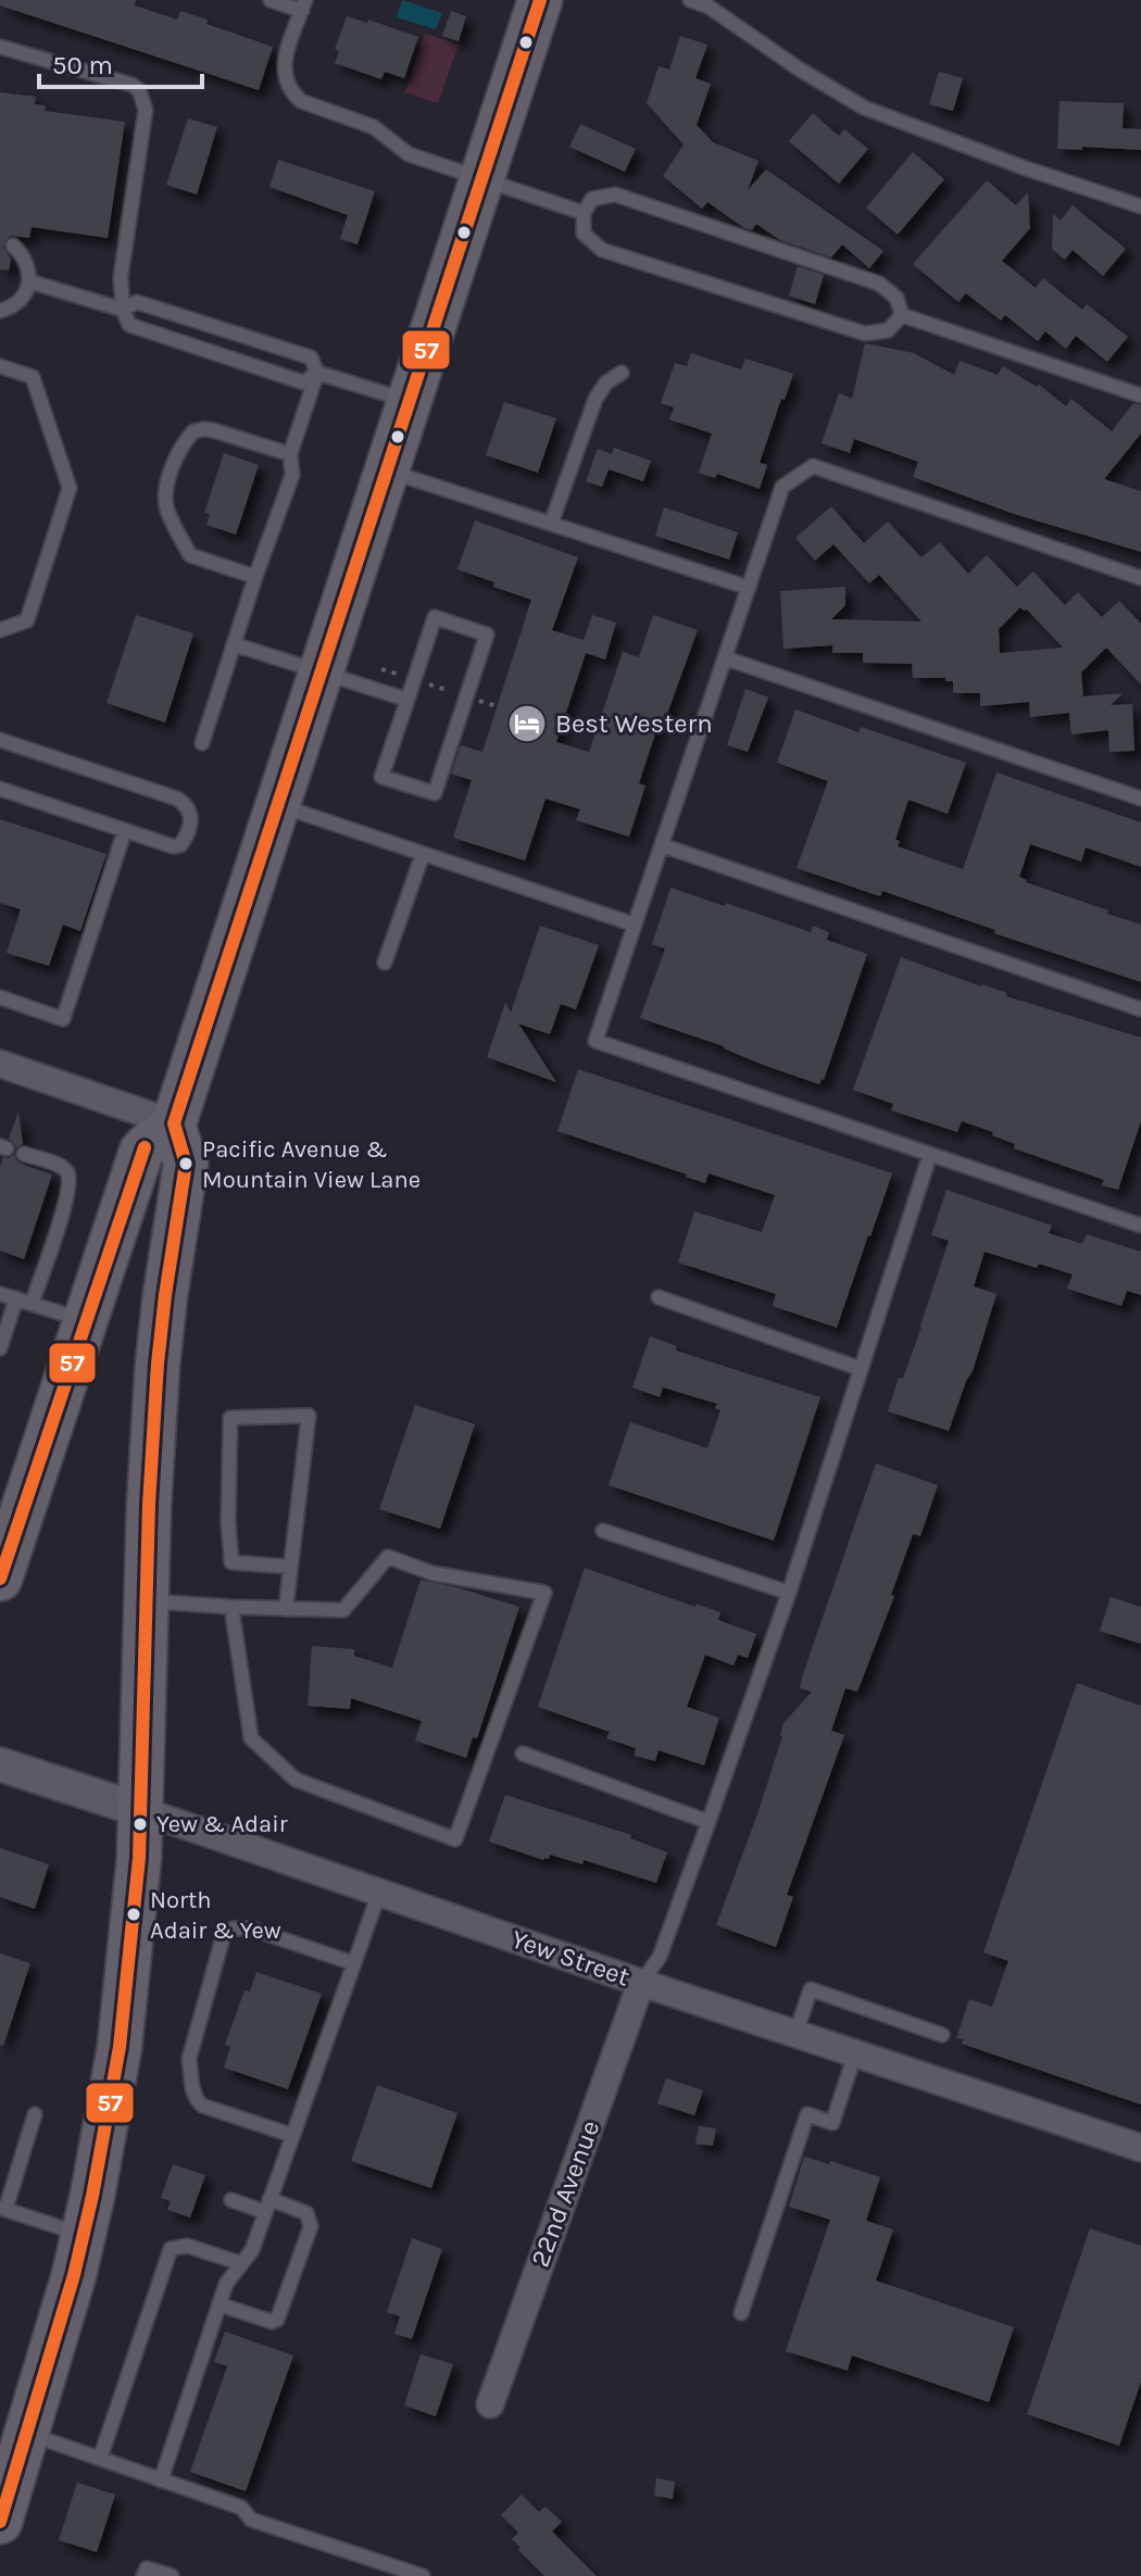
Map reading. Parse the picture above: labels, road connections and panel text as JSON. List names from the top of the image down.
{
  "streets": {
    "street": ["Yew Street", "22nd Avenue"]
  },
  "crossings": [
    ["Yew Street", "22nd Avenue"]
  ],
  "places": {
    "hotel": ["Best Western"],
    "other": ["Pacific Avenue & Mountain View Lane", "Yew & Adair", "North Adair & Yew"]
  },
  "lines": ["transit line 57"],
  "scale_bar": "50 m"
}
